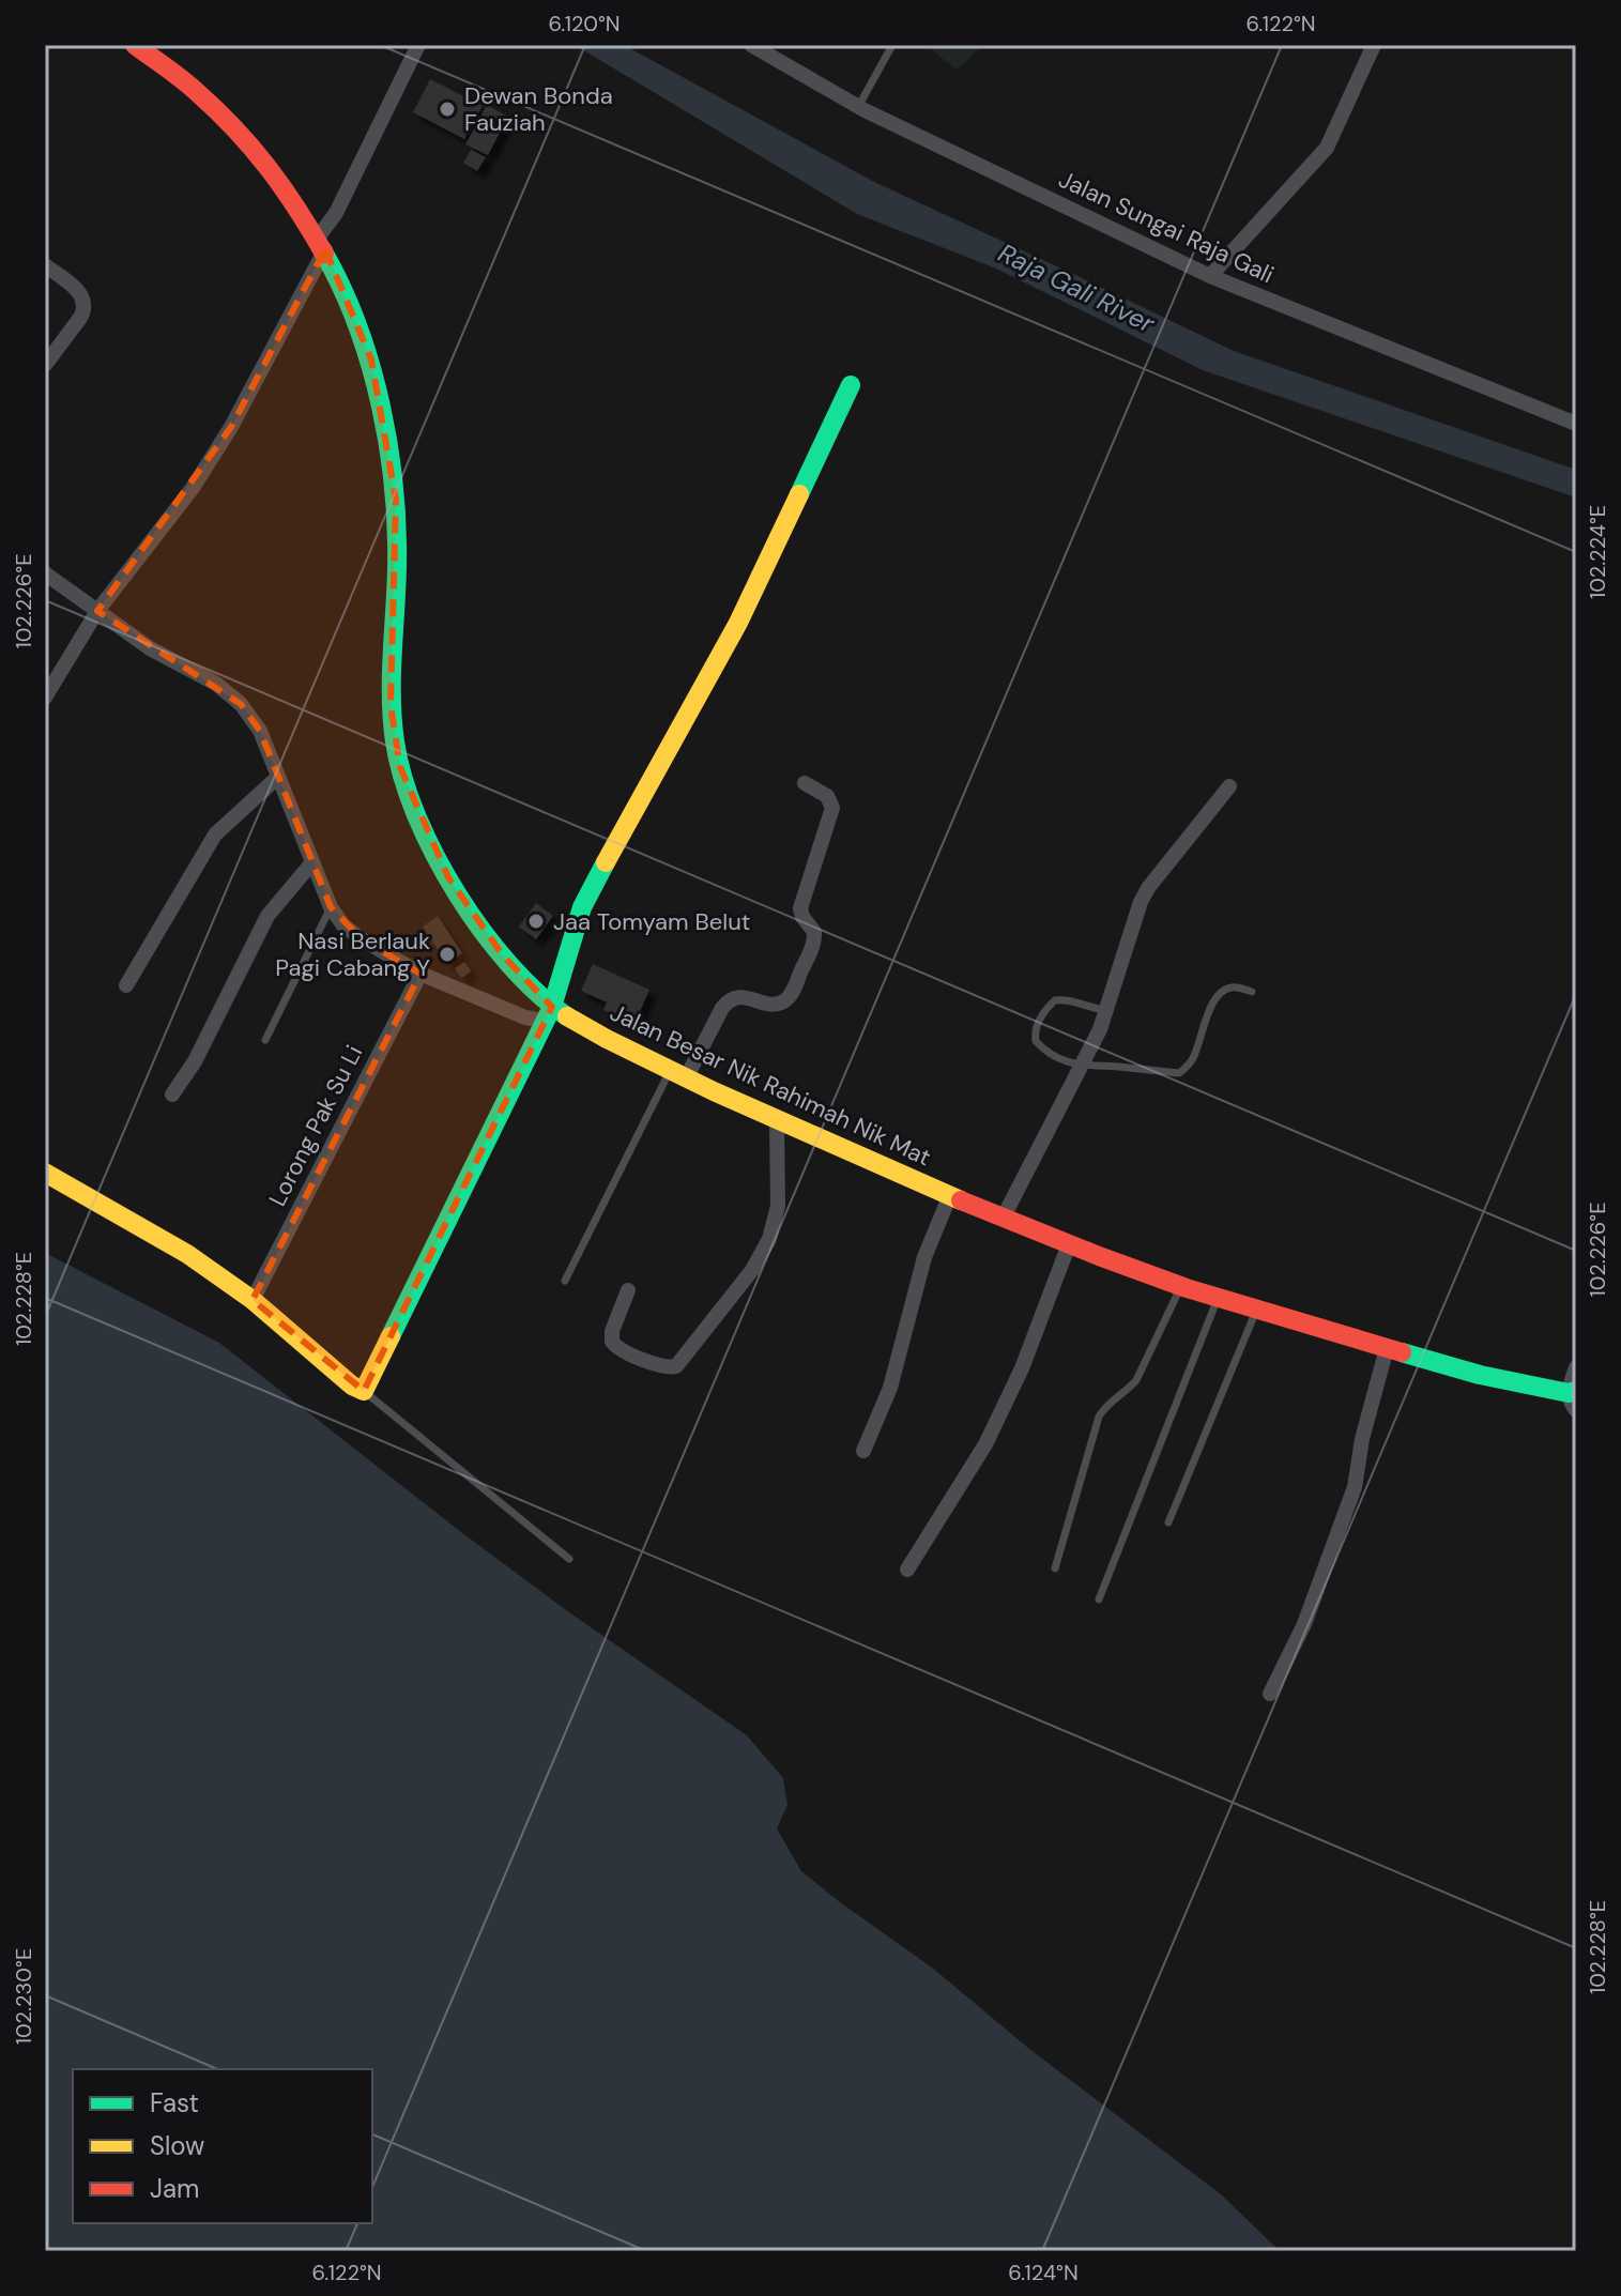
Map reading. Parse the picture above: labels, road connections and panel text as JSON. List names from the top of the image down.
{
  "streets": {
    "street": ["Jalan Sungai Raja Gali", "Jalan Besar Nik Rahimah Nik Mat", "Lorong Pak Su Li"]
  },
  "water": ["Raja Gali River"],
  "places": ["Dewan Bonda Fauziah", "Jaa Tomyam Belut", "Nasi Berlauk Pagi Cabang Y"],
  "legend": ["Fast", "Slow", "Jam"],
  "coordinates": [
    "6.120°N",
    "6.122°N",
    "102.224°E",
    "102.226°E",
    "102.228°E",
    "102.230°E",
    "6.124°N"
  ]
}
